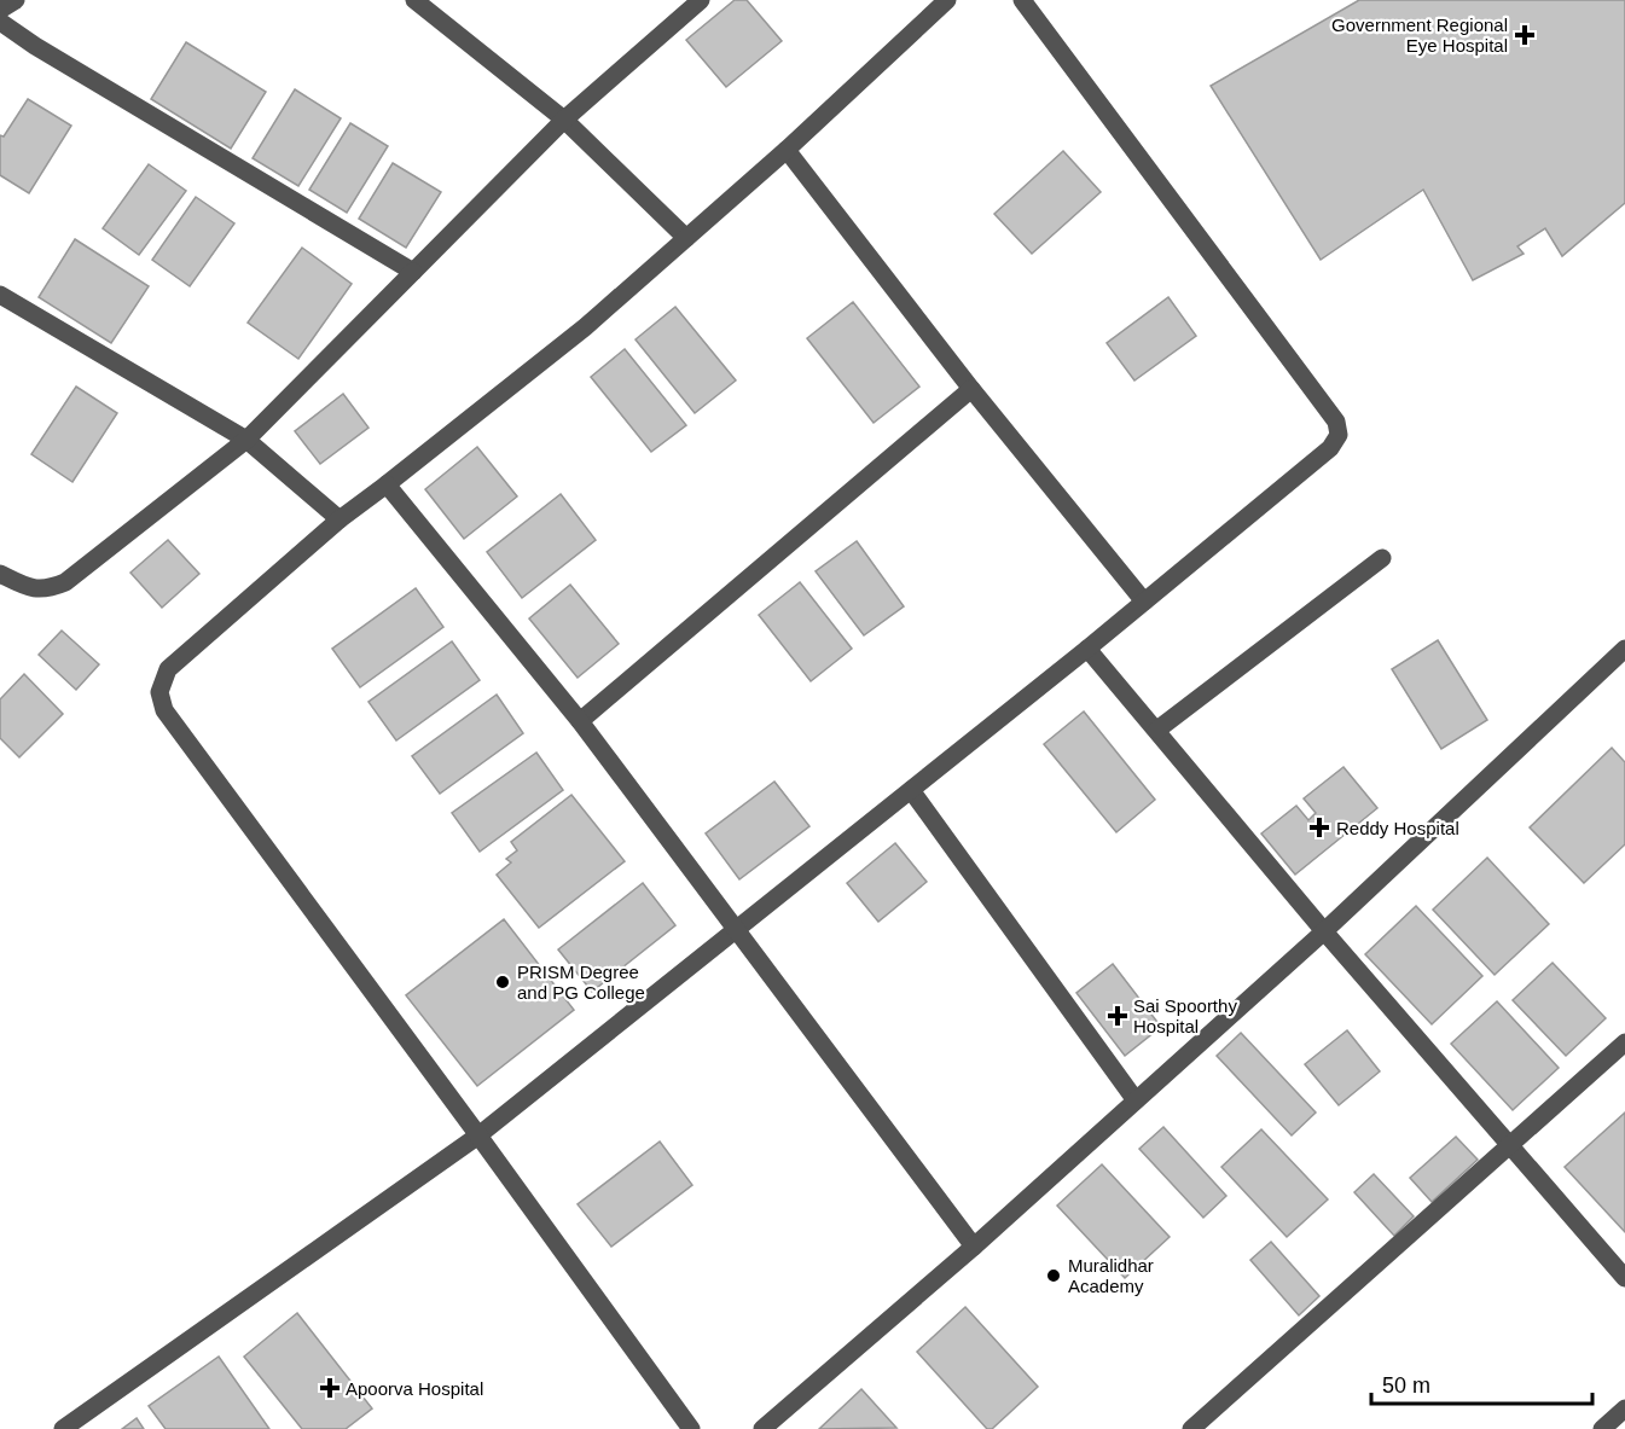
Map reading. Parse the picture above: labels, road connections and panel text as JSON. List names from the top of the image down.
{
  "places": {
    "health": [
      "Government Regional Eye Hospital",
      "Reddy Hospital",
      "Sai Spoorthy Hospital",
      "Apoorva Hospital"
    ],
    "other": ["PRISM Degree and PG College", "Muralidhar Academy"]
  },
  "scale_bar": "50 m"
}
